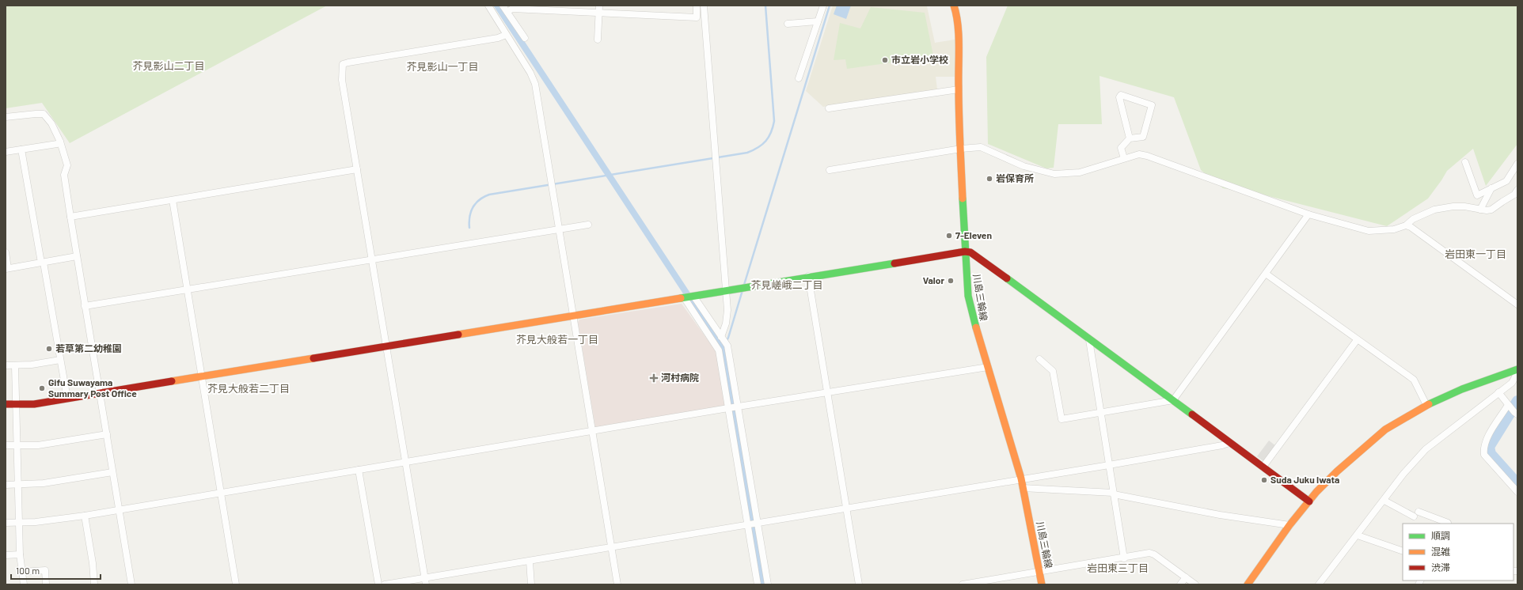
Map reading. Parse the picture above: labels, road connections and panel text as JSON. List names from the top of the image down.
{
  "streets": {
    "main road": ["川島三輪線"]
  },
  "districts": [
    "芥見影山二丁目",
    "芥見影山一丁目",
    "岩田東一丁目",
    "芥見嵯峨二丁目",
    "芥見大般若一丁目",
    "芥見大般若二丁目",
    "岩田東三丁目"
  ],
  "places": {
    "other": [
      "市立岩小学校",
      "岩保育所",
      "7-Eleven",
      "Valor",
      "若草第二幼稚園",
      "Gifu Suwayama Summary Post Office",
      "Suda Juku Iwata"
    ],
    "health": ["河村病院"]
  },
  "legend": ["順調", "混雑", "渋滞"],
  "scale_bar": "100 m"
}
